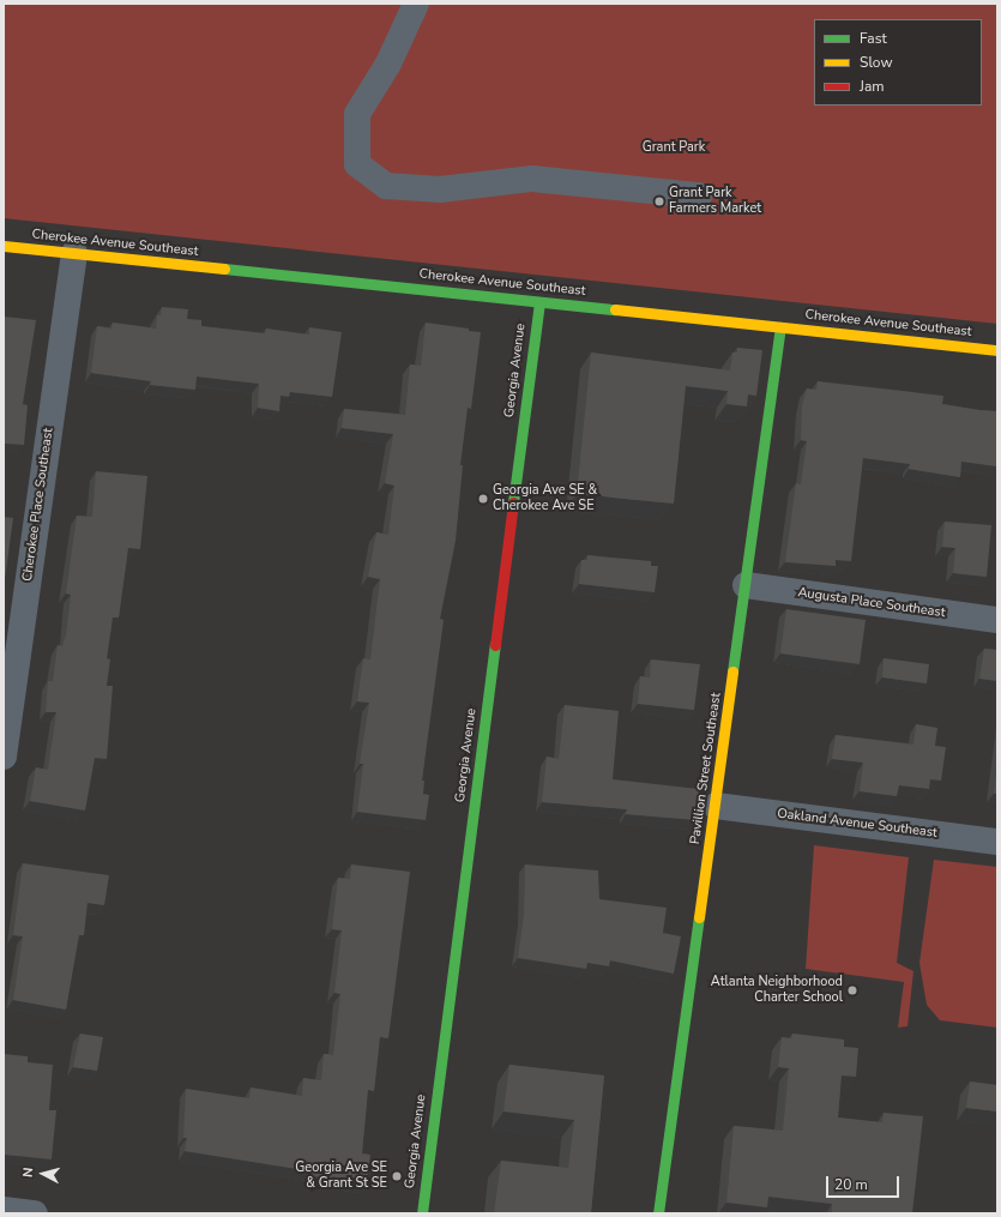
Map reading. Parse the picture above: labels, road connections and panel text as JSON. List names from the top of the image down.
{
  "streets": {
    "street": [
      "Cherokee Avenue Southeast",
      "Georgia Avenue",
      "Cherokee Place Southeast",
      "Augusta Place Southeast",
      "Pavillion Street Southeast",
      "Oakland Avenue Southeast"
    ]
  },
  "crossings": [
    ["Cherokee Avenue Southeast", "Georgia Avenue"],
    ["Cherokee Avenue Southeast", "Cherokee Place Southeast"],
    ["Cherokee Avenue Southeast", "Pavillion Street Southeast"],
    ["Augusta Place Southeast", "Pavillion Street Southeast"],
    ["Pavillion Street Southeast", "Oakland Avenue Southeast"]
  ],
  "parks": ["Grant Park"],
  "places": [
    "Grant Park Farmers Market",
    "Georgia Ave SE & Cherokee Ave SE",
    "Atlanta Neighborhood Charter School",
    "Georgia Ave SE & Grant St SE"
  ],
  "legend": ["Fast", "Slow", "Jam"],
  "scale_bar": "20 m",
  "north": "left"
}
